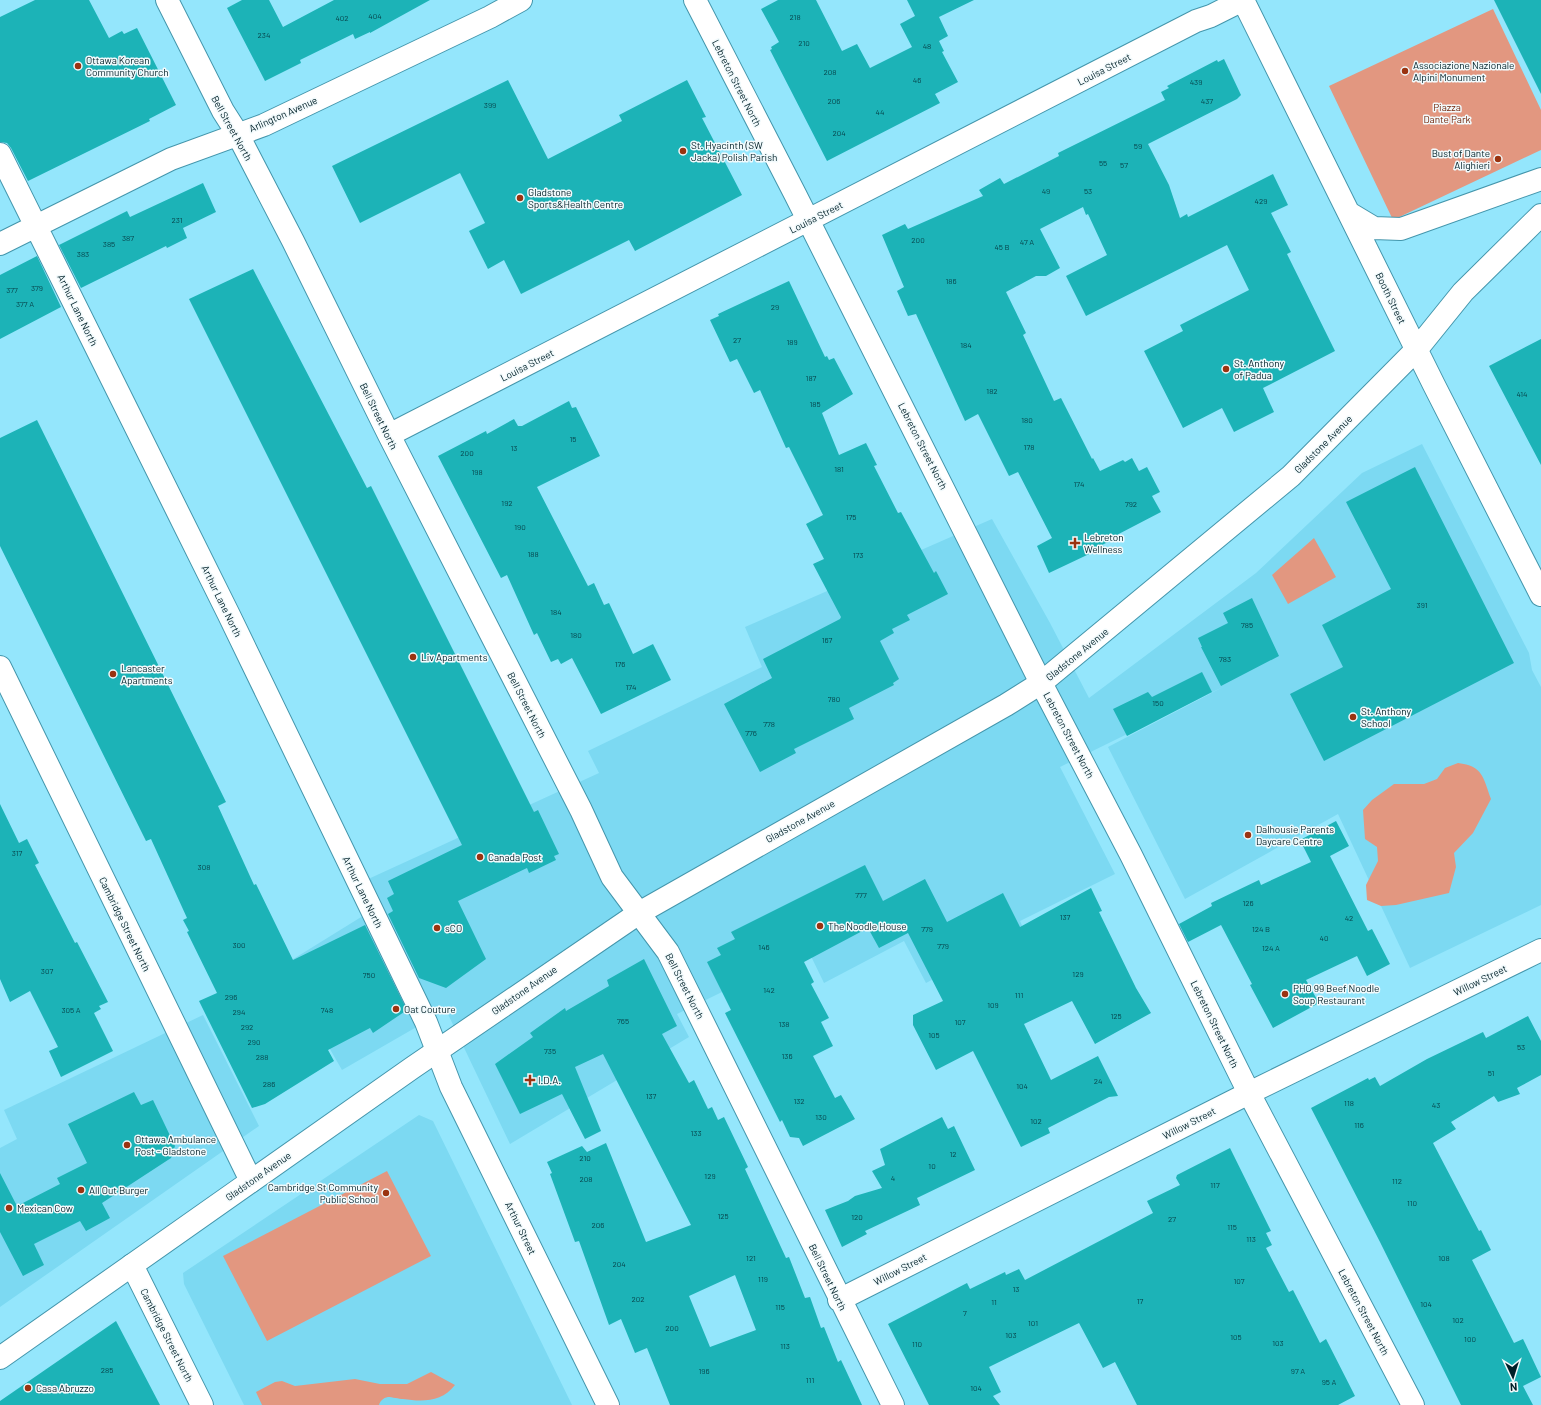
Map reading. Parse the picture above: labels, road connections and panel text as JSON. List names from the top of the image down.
{
  "streets": {
    "street": [
      "Louisa Street",
      "Lebreton Street North",
      "Arlington Avenue",
      "Bell Street North",
      "Booth Street",
      "Arthur Lane North",
      "Gladstone Avenue",
      "Cambridge Street North",
      "Willow Street",
      "Arthur Street"
    ]
  },
  "crossings": [
    ["Louisa Street", "Lebreton Street North"],
    ["Louisa Street", "Bell Street North"],
    ["Louisa Street", "Booth Street"],
    ["Lebreton Street North", "Gladstone Avenue"],
    ["Lebreton Street North", "Willow Street"],
    ["Arlington Avenue", "Bell Street North"],
    ["Arlington Avenue", "Arthur Lane North"],
    ["Bell Street North", "Gladstone Avenue"],
    ["Bell Street North", "Willow Street"],
    ["Booth Street", "Gladstone Avenue"],
    ["Arthur Lane North", "Gladstone Avenue"],
    ["Arthur Lane North", "Arthur Street"],
    ["Gladstone Avenue", "Cambridge Street North"],
    ["Gladstone Avenue", "Arthur Street"]
  ],
  "parks": ["Piazza Dante Park"],
  "places": {
    "other": [
      "Ottawa Korean Community Church",
      "Associazione Nazionale Alpini Monument",
      "St. Hyacinth (SW Jacka) Polish Parish",
      "Bust of Dante Alighieri",
      "Gladstone Sports&Health Centre",
      "St. Anthony of Padua",
      "Liv Apartments",
      "Lancaster Apartments",
      "St. Anthony School",
      "Dalhousie Parents Daycare Centre",
      "Canada Post",
      "The Noodle House",
      "sCO",
      "PHO 99 Beef Noodle Soup Restaurant",
      "Oat Couture",
      "Ottawa Ambulance Post - Gladstone",
      "All Out Burger",
      "Cambridge St Community Public School",
      "Mexican Cow",
      "Casa Abruzzo"
    ],
    "health": ["Lebreton Wellness", "I.D.A."]
  },
  "house_numbers": [
    "404",
    "218",
    "402",
    "234",
    "210",
    "48",
    "208",
    "46",
    "439",
    "206",
    "437",
    "399",
    "44",
    "204",
    "59",
    "55",
    "57",
    "49",
    "53",
    "429",
    "231",
    "387",
    "200",
    "47 A",
    "385",
    "45 B",
    "383",
    "186",
    "379",
    "377",
    "377 A",
    "29",
    "27",
    "189",
    "184",
    "187",
    "182",
    "414",
    "185",
    "180",
    "15",
    "178",
    "13",
    "200",
    "181",
    "198",
    "174",
    "192",
    "792",
    "175",
    "190",
    "188",
    "173",
    "391",
    "184",
    "785",
    "180",
    "167",
    "783",
    "176",
    "174",
    "780",
    "150",
    "778",
    "776",
    "317",
    "308",
    "777",
    "126",
    "137",
    "42",
    "779",
    "124 B",
    "40",
    "300",
    "779",
    "146",
    "124 A",
    "307",
    "129",
    "750",
    "142",
    "111",
    "296",
    "109",
    "305 A",
    "748",
    "294",
    "125",
    "765",
    "107",
    "138",
    "292",
    "105",
    "290",
    "53",
    "735",
    "136",
    "288",
    "51",
    "24",
    "286",
    "104",
    "137",
    "132",
    "118",
    "43",
    "130",
    "102",
    "116",
    "133",
    "12",
    "210",
    "10",
    "129",
    "4",
    "208",
    "112",
    "117",
    "110",
    "125",
    "120",
    "27",
    "206",
    "115",
    "113",
    "121",
    "108",
    "204",
    "119",
    "107",
    "13",
    "202",
    "17",
    "11",
    "104",
    "115",
    "7",
    "102",
    "101",
    "200",
    "103",
    "105",
    "100",
    "103",
    "110",
    "113",
    "285",
    "196",
    "97 A",
    "111",
    "95 A",
    "104"
  ],
  "north": "bottom"
}
